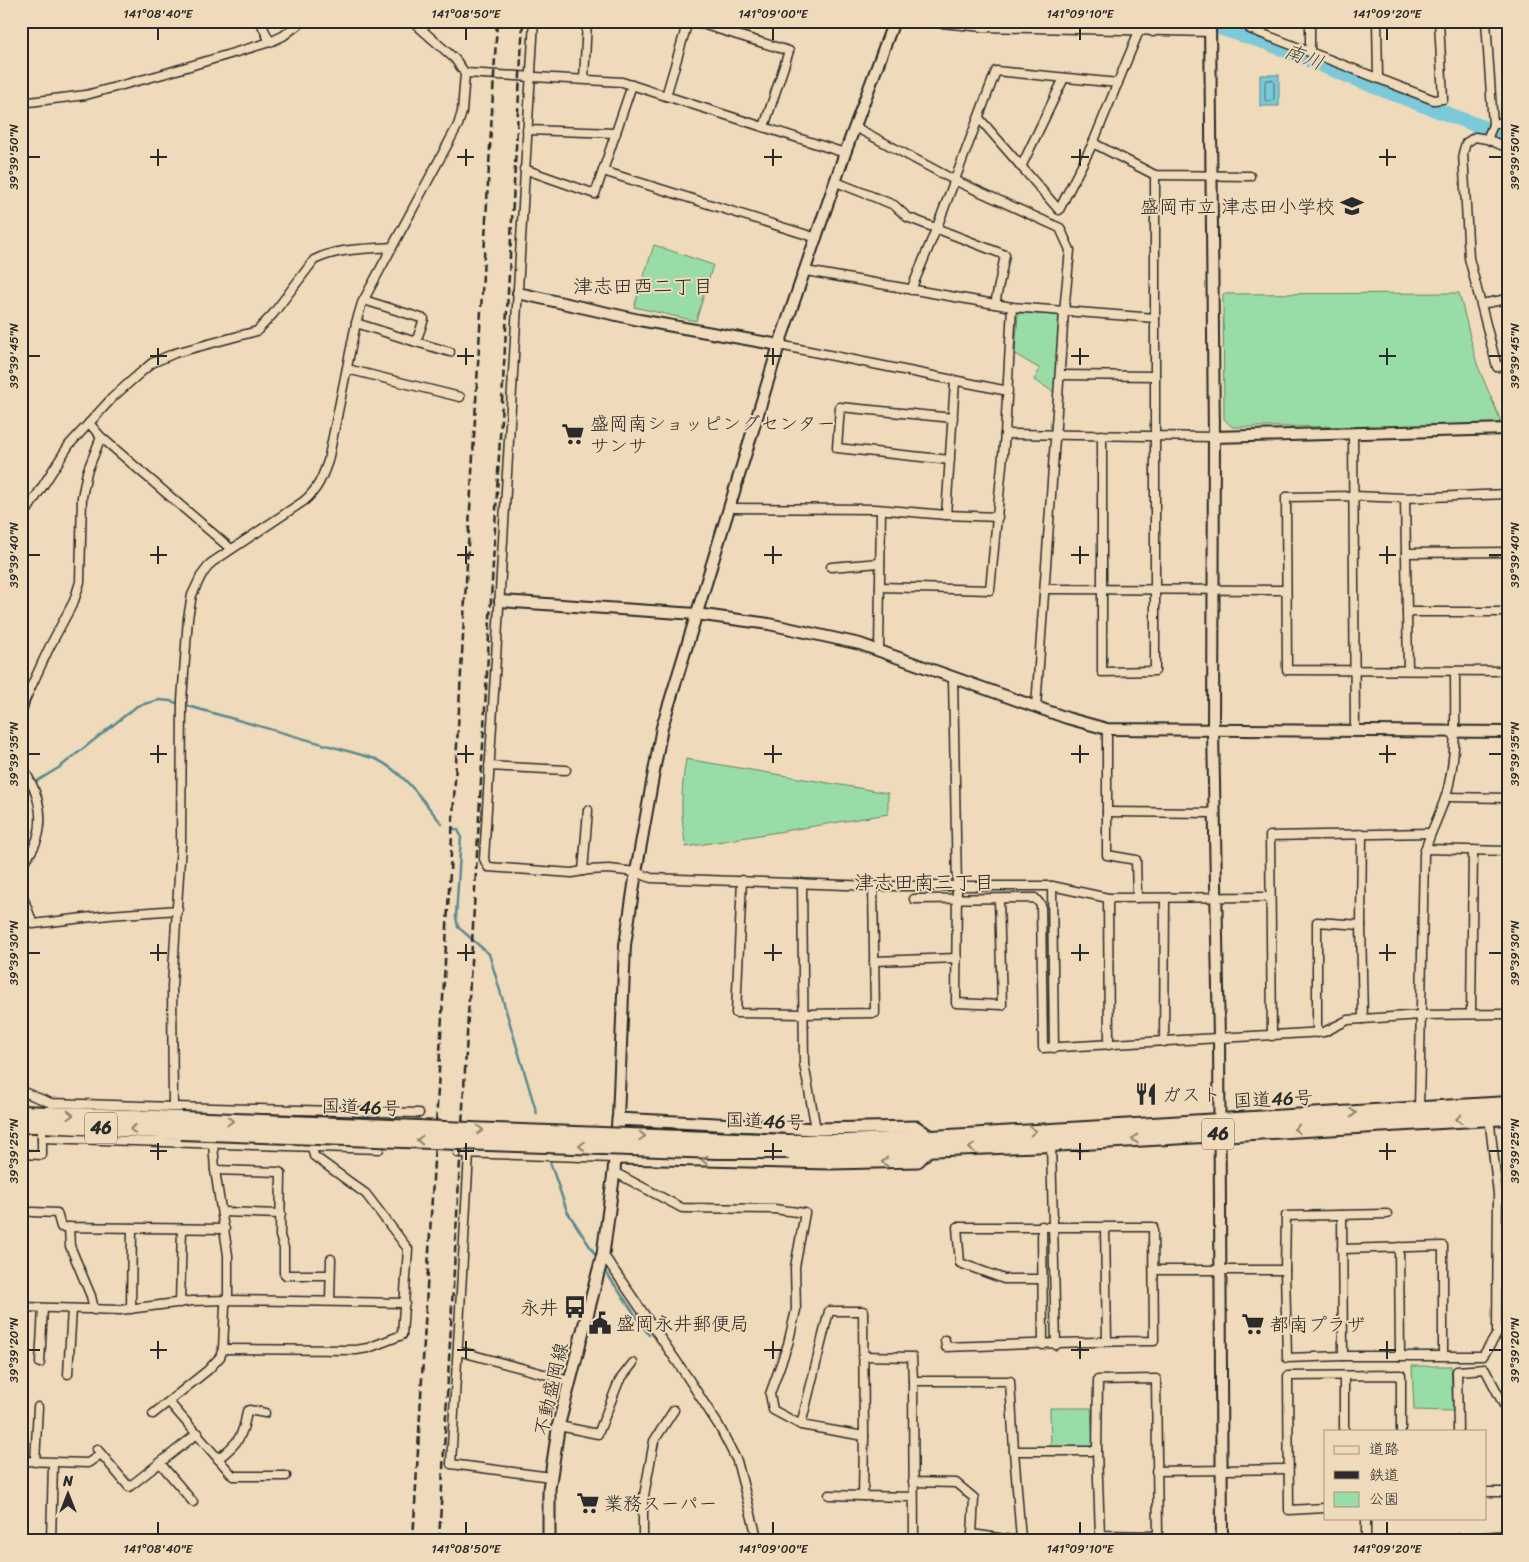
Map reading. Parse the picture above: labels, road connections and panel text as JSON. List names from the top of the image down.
{
  "streets": {
    "highway": ["国道46号", "46"],
    "main road": ["不動盛岡線"]
  },
  "districts": ["津志田西二丁目", "津志田南三丁目"],
  "water": ["南川"],
  "places": {
    "school or university": ["盛岡市立 津志田小学校"],
    "supermarket": ["盛岡南ショッピングセンター サンサ", "都南プラザ", "業務スーパー"],
    "restaurant": ["ガスト"],
    "bus stop": ["永井"],
    "public building": ["盛岡永井郵便局"]
  },
  "legend": ["道路", "鉄道", "公園"],
  "north": "top",
  "coordinates": [
    "141°08'40\"E",
    "141°08'50\"E",
    "141°09'00\"E",
    "141°09'10\"E",
    "141°09'20\"E",
    "39°39'50\"N",
    "39°39'45\"N",
    "39°39'40\"N",
    "39°39'35\"N",
    "39°39'30\"N",
    "39°39'25\"N",
    "39°39'20\"N"
  ]
}
